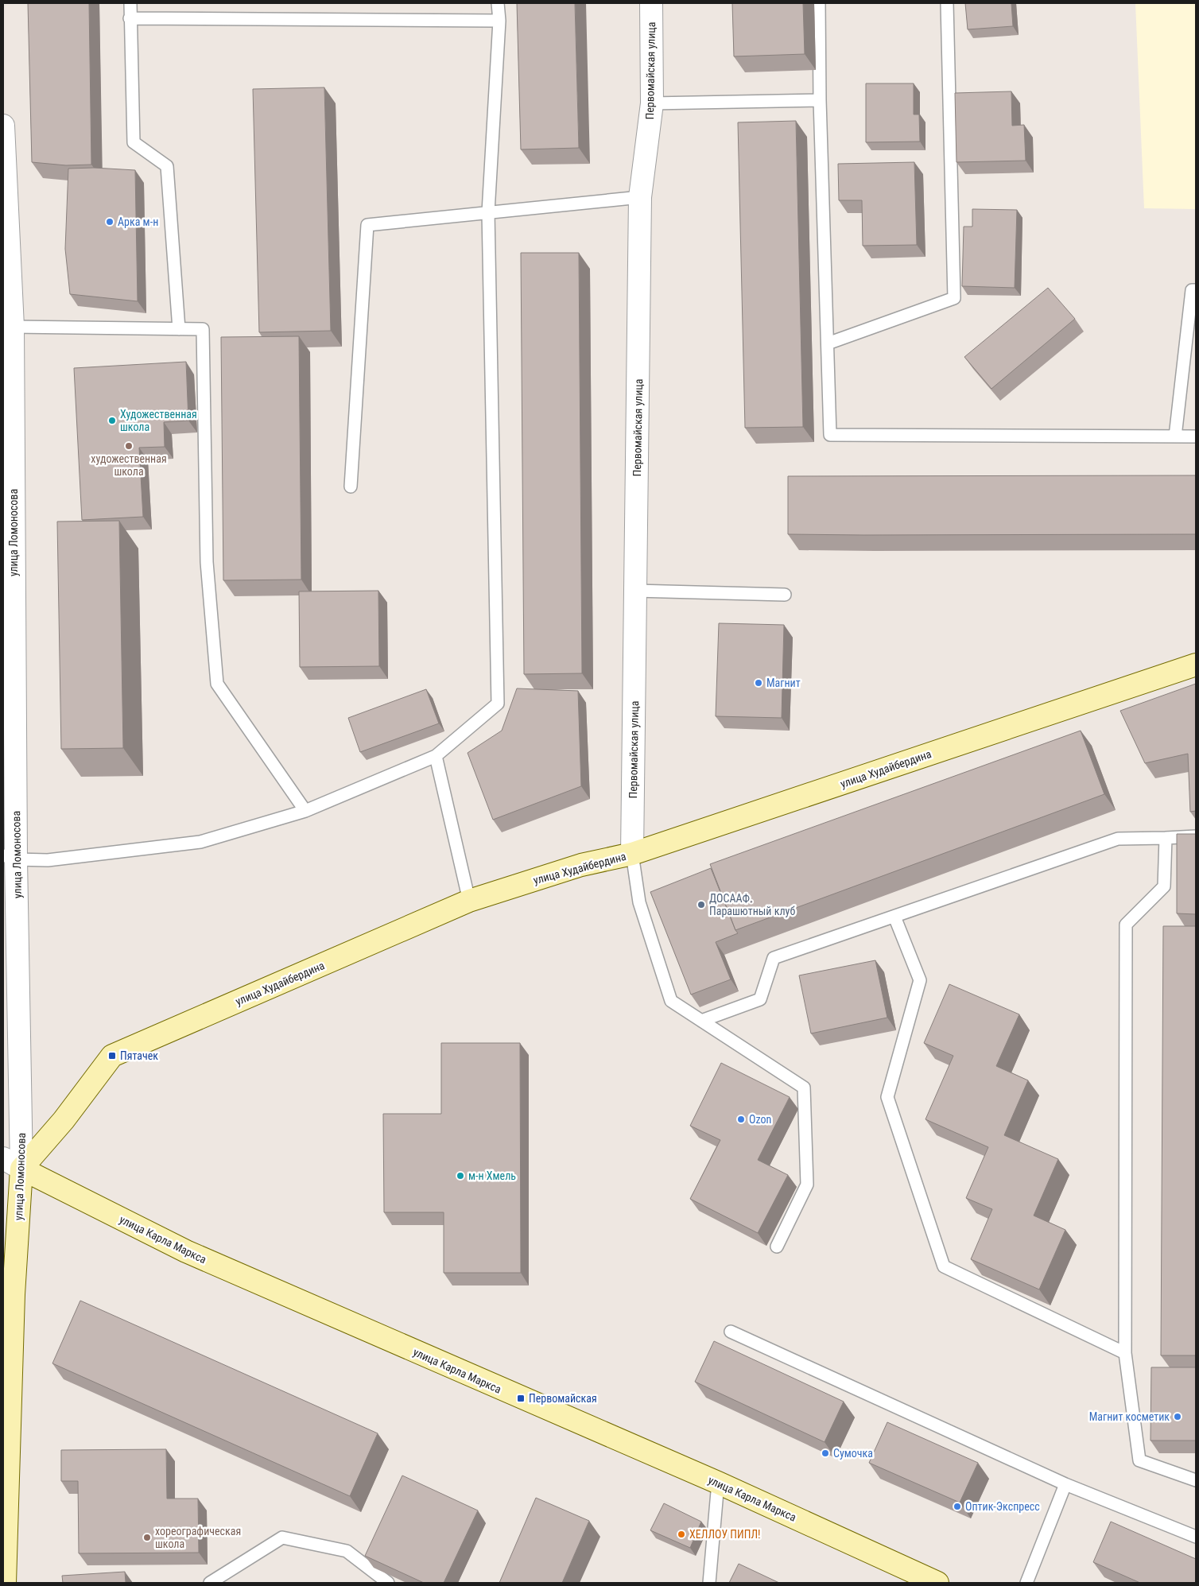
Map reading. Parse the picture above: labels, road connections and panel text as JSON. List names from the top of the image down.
{
  "streets": {
    "main road": ["улица Ломоносова", "улица Худайбердина", "улица Карла Маркса"],
    "street": ["Первомайская улица"]
  },
  "crossings": [
    ["Первомайская улица", "улица Худайбердина"],
    ["улица Ломоносова", "улица Худайбердина"],
    ["улица Ломоносова", "улица Карла Маркса"],
    ["улица Худайбердина", "улица Карла Маркса"]
  ],
  "places": {
    "other": [
      "Арка м-н",
      "Художественная школа",
      "художественная школа",
      "Магнит",
      "ДОСААФ. Парашютный клуб",
      "Ozon",
      "м-н Хмель",
      "Магнит косметик",
      "Сумочка",
      "Оптик-Экспресс",
      "ХЕЛЛОУ ПИПЛ!",
      "хореографическая школа"
    ],
    "transit": ["Пятачек", "Первомайская"]
  }
}
